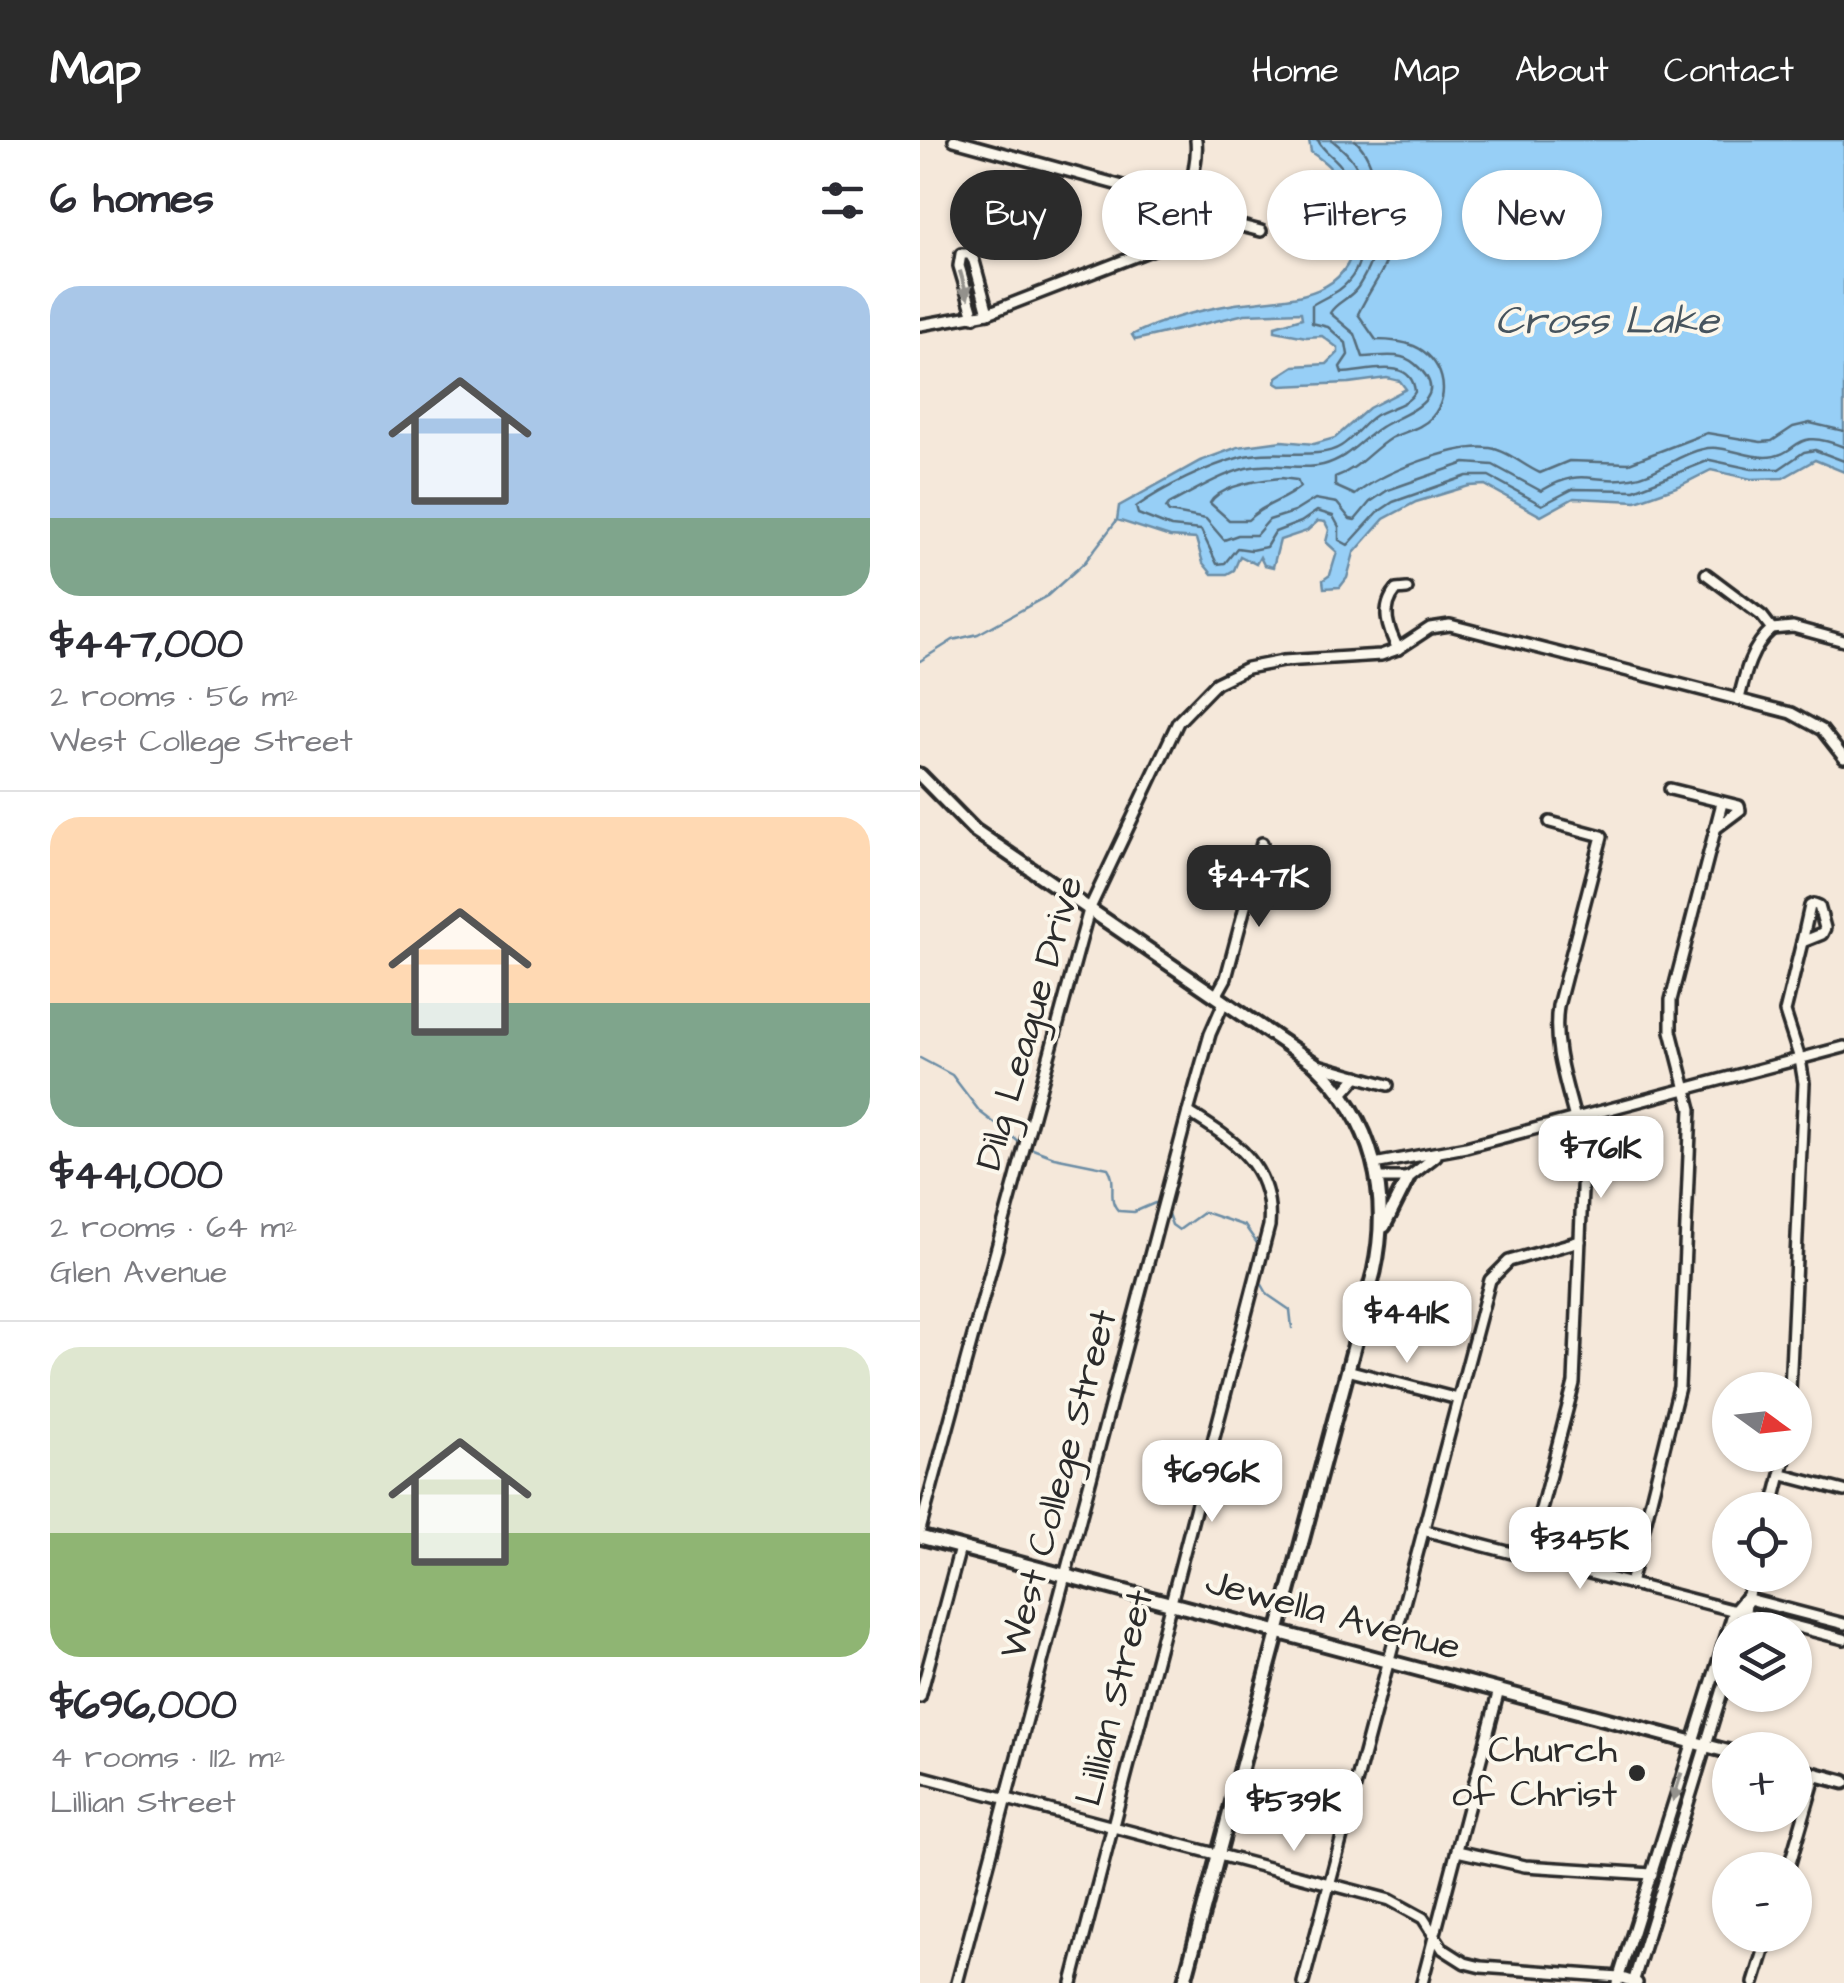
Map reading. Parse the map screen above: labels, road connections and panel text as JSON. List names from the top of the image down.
{
  "streets": {
    "main road": ["Jewella Avenue"],
    "street": ["Dilg League Drive", "West College Street", "Lillian Street"]
  },
  "crossings": [
    ["Dilg League Drive", "Jewella Avenue"],
    ["West College Street", "Jewella Avenue"],
    ["West College Street", "Lillian Street"],
    ["Jewella Avenue", "Lillian Street"]
  ],
  "water": ["Cross Lake"],
  "places": ["Church of Christ"],
  "north": "right",
  "page": {
    "header": "Map",
    "nav": [
      "Home",
      "Map",
      "About",
      "Contact"
    ],
    "heading": "6 homes",
    "chip": [
      "Buy",
      "Rent",
      "Filters",
      "New"
    ],
    "list": [
      {
        "name": "$447,000",
        "note": "2 rooms · 56 m² · West College Street"
      },
      {
        "name": "$441,000",
        "note": "2 rooms · 64 m² · Glen Avenue"
      },
      {
        "name": "$696,000",
        "note": "4 rooms · 112 m² · Lillian Street"
      }
    ],
    "price": [
      "$447K",
      "$761K",
      "$441K",
      "$696K",
      "$345K",
      "$539K"
    ],
    "map_buttons": ["+", "−"]
  }
}
